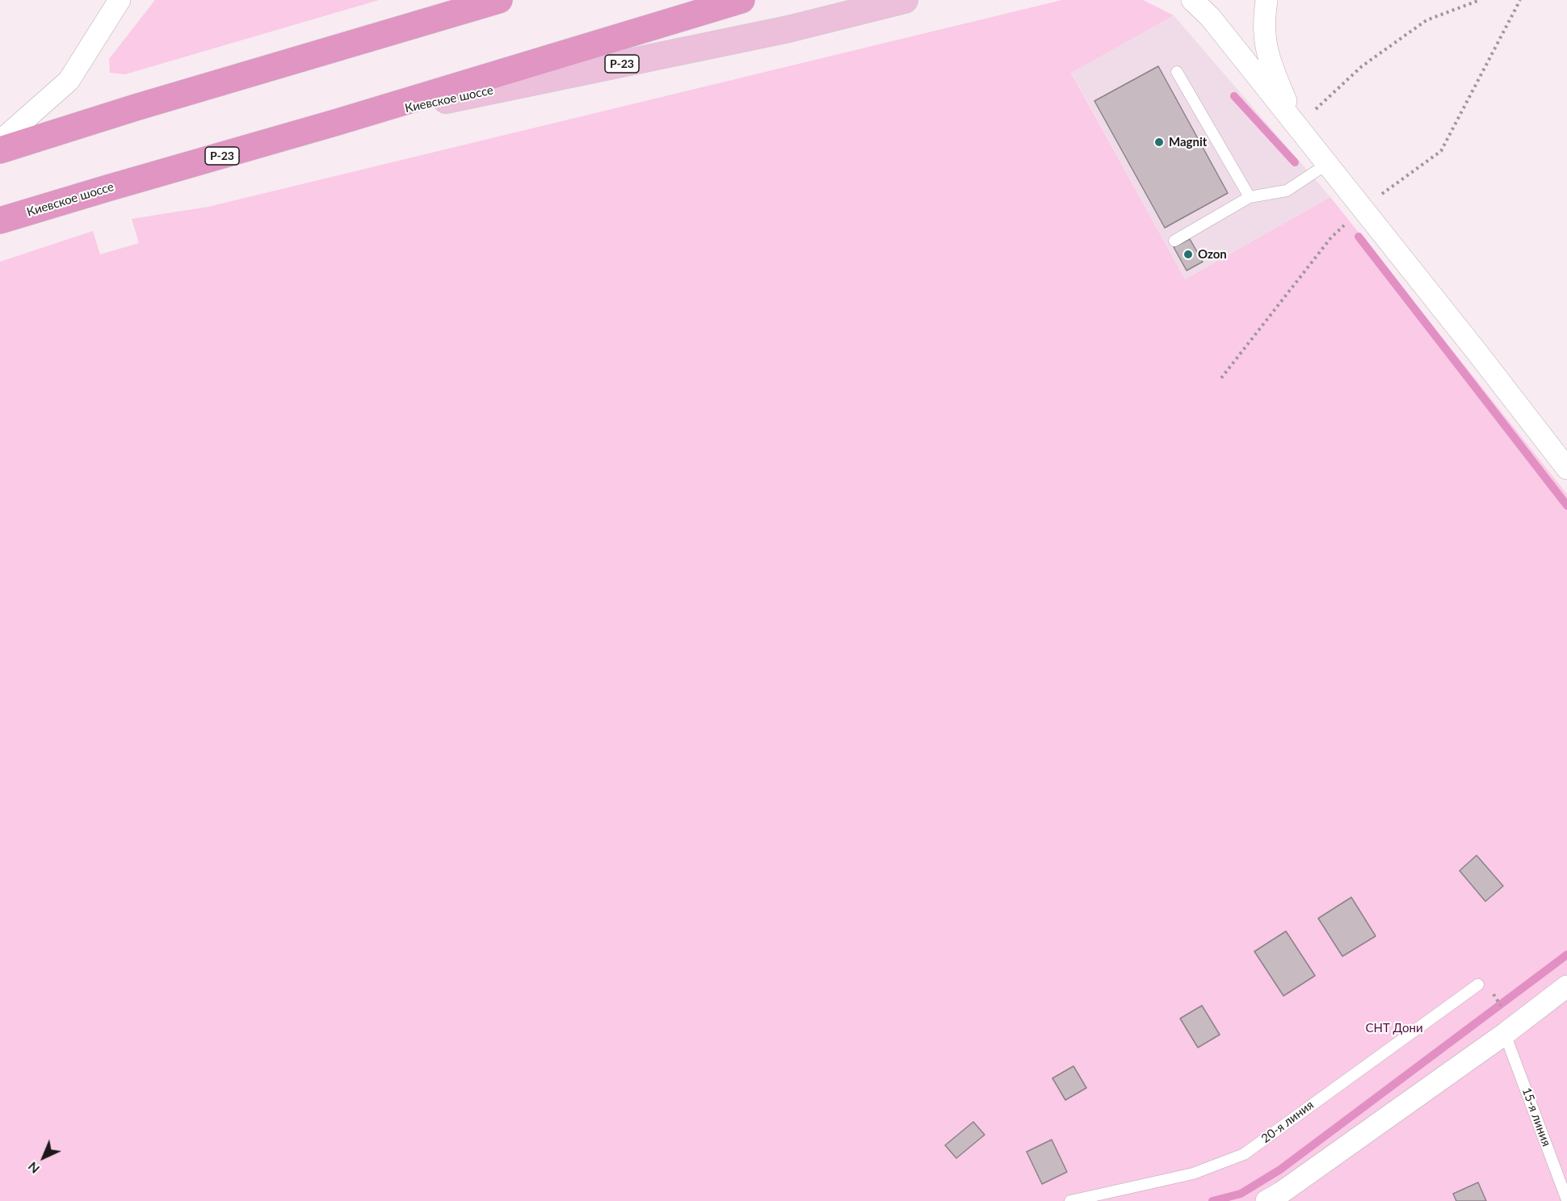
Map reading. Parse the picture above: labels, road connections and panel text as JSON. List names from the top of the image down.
{
  "streets": {
    "highway": ["Р-23", "Киевское шоссе"],
    "lane": ["15-я линия", "20-я линия"]
  },
  "crossings": [
    ["Р-23", "Киевское шоссе"]
  ],
  "parks": ["СНТ Дони"],
  "places": ["Magnit", "Ozon"],
  "north": "bottom left"
}
